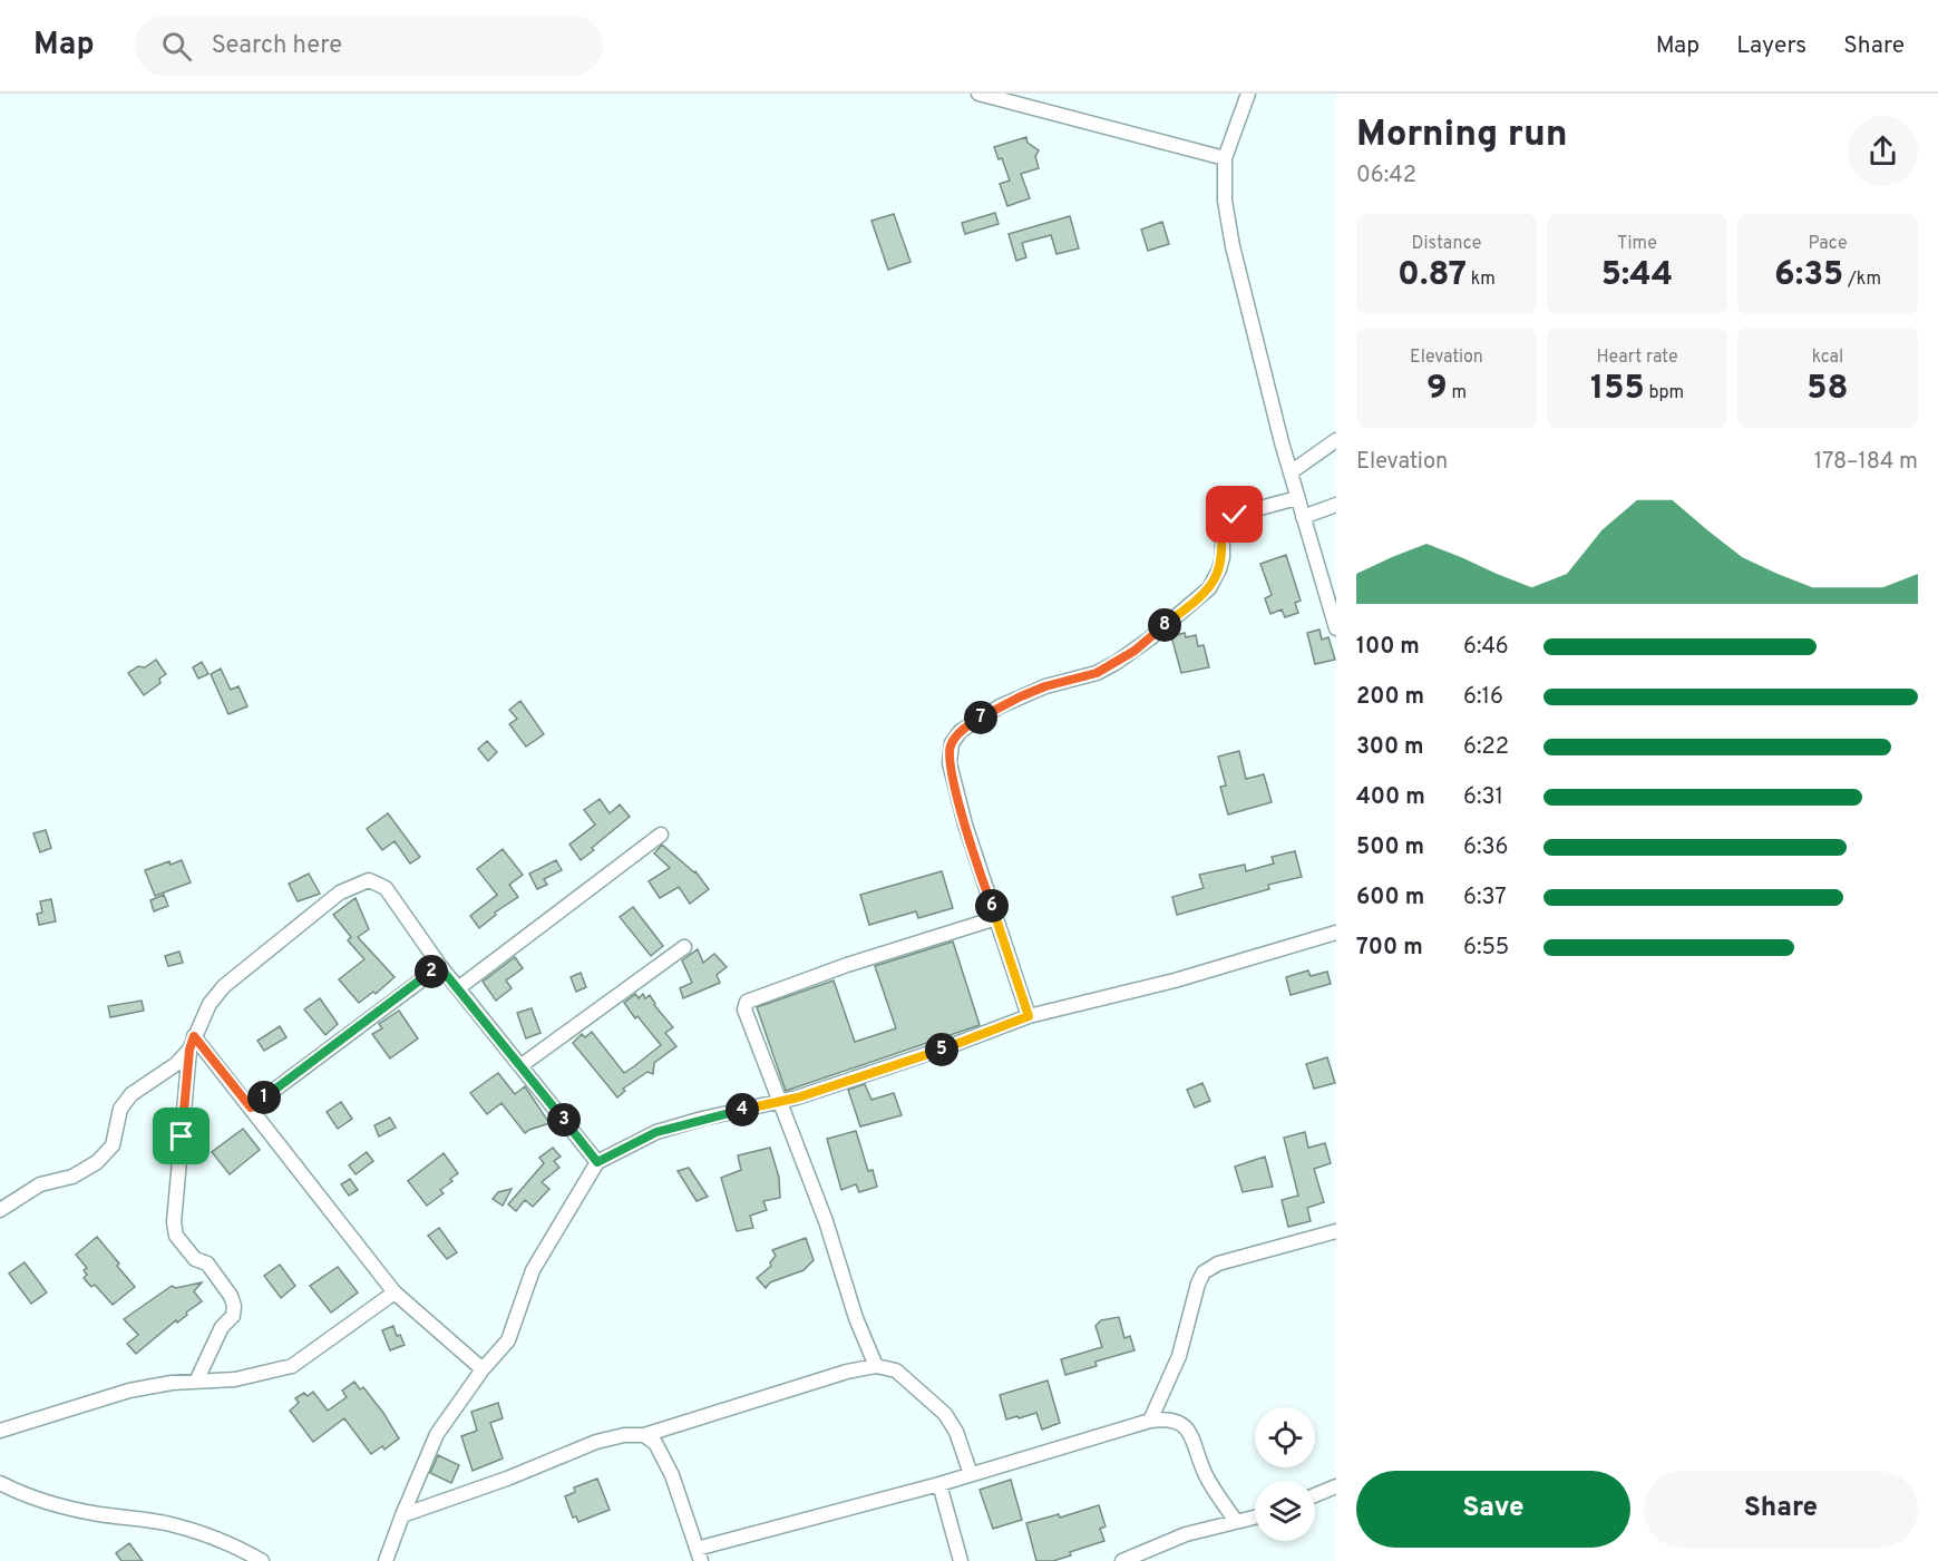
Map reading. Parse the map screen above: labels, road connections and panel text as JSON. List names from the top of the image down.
{
  "page": {
    "header": "Map",
    "search": "Search here",
    "nav": ["Map", "Layers", "Share"],
    "heading": ["Morning run", "06:42"],
    "stats": [
      ["Distance", "0.87 km"],
      ["Time", "5:44"],
      ["Pace", "6:35 /km"],
      ["Elevation", "9 m"],
      ["Heart rate", "155 bpm"],
      ["kcal", "58"]
    ],
    "chart": ["Elevation", "178–184 m"],
    "pins": [
      "8",
      "7",
      "6",
      "2",
      "5",
      "1",
      "4",
      "3"
    ],
    "list": [
      {
        "name": "100 m",
        "note": "6:46"
      },
      {
        "name": "200 m",
        "note": "6:16"
      },
      {
        "name": "300 m",
        "note": "6:22"
      },
      {
        "name": "400 m",
        "note": "6:31"
      },
      {
        "name": "500 m",
        "note": "6:36"
      },
      {
        "name": "600 m",
        "note": "6:37"
      },
      {
        "name": "700 m",
        "note": "6:55"
      }
    ],
    "buttons": ["Save", "Share"]
  }
}
